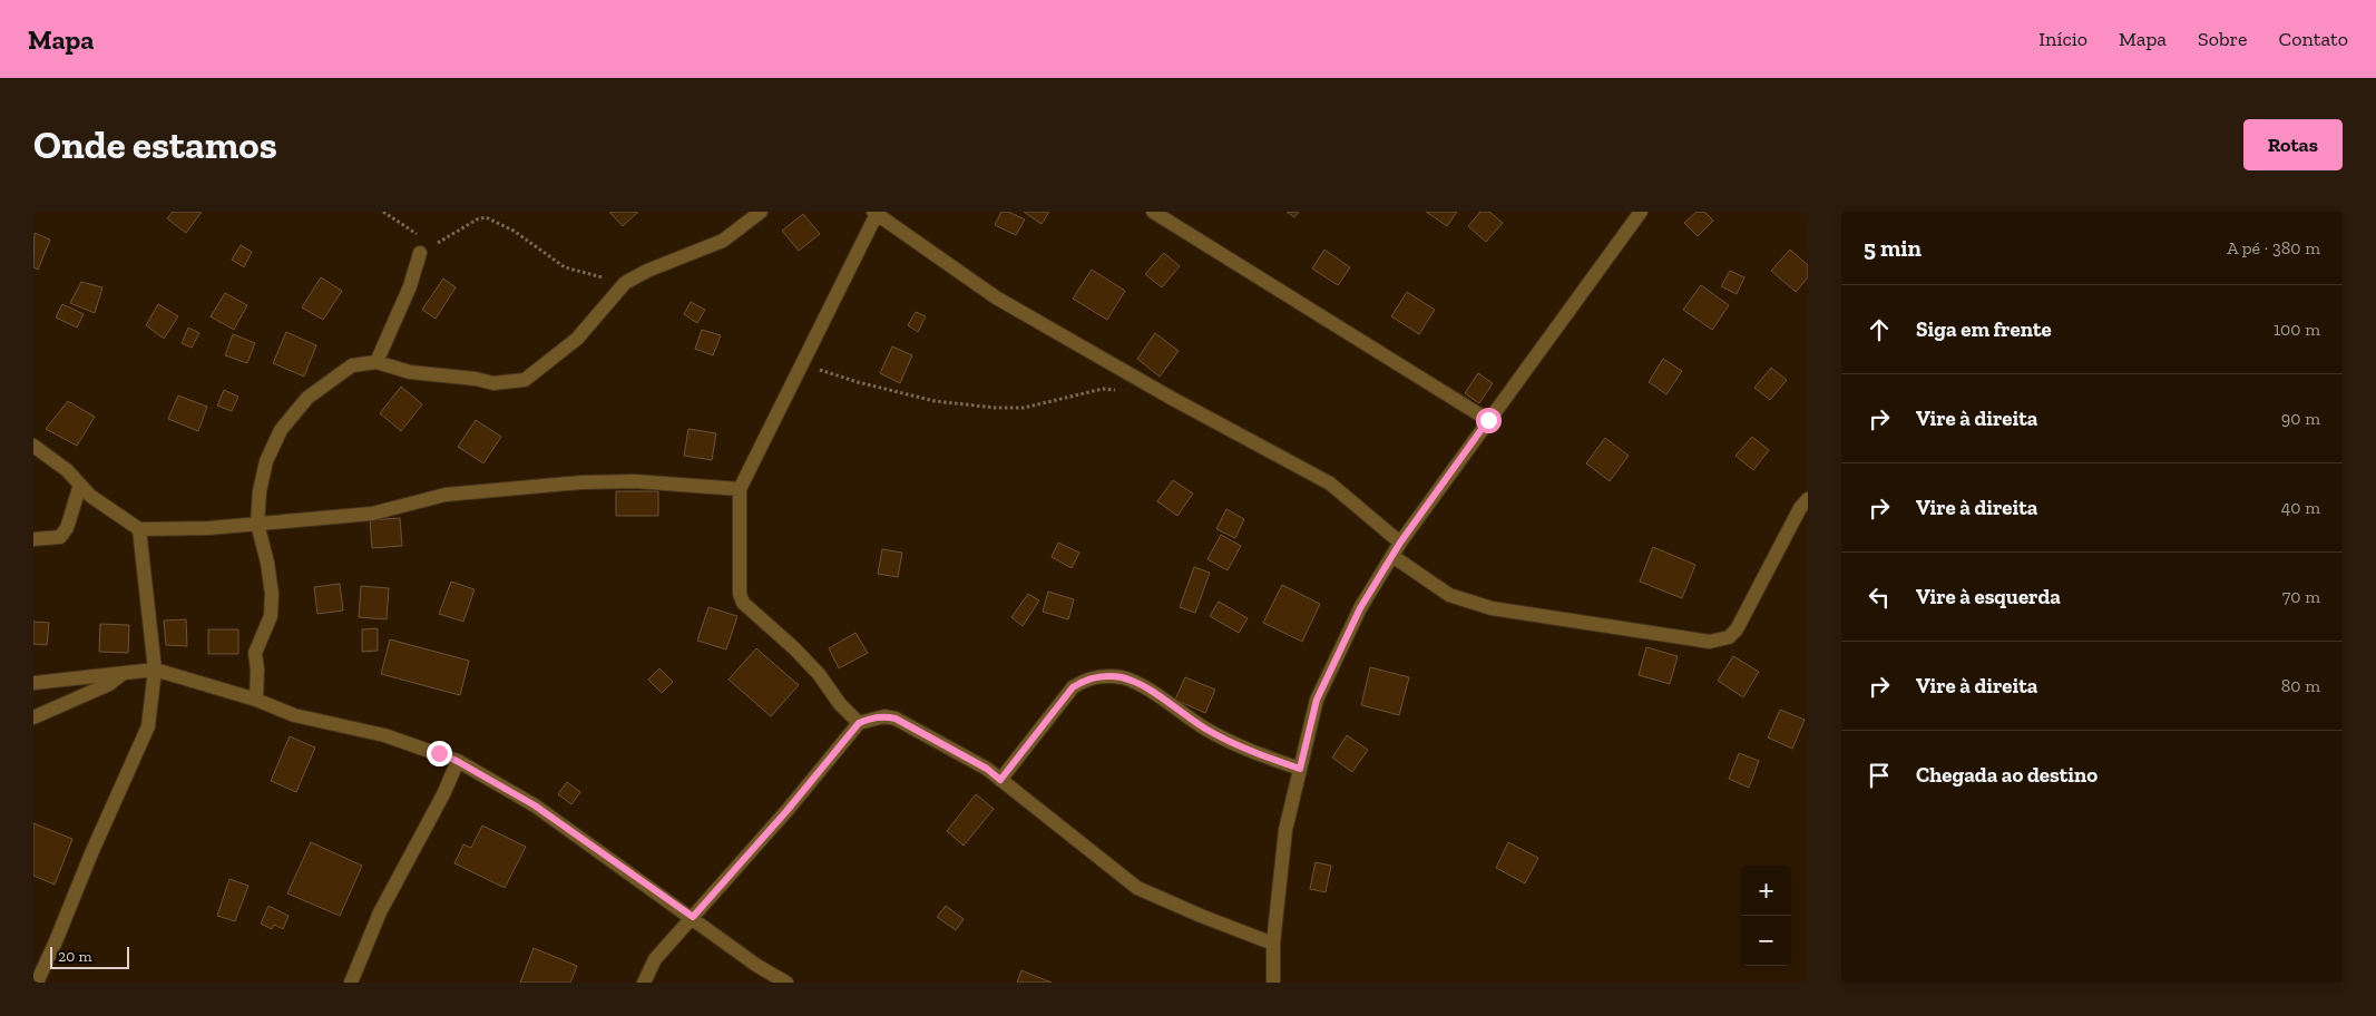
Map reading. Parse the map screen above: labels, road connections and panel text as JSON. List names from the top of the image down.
{
  "scale_bar": "20 m",
  "page": {
    "header": "Mapa",
    "nav": [
      "Início",
      "Mapa",
      "Sobre",
      "Contato"
    ],
    "buttons": "Rotas",
    "title": "Onde estamos",
    "heading": ["5 min", "A pé · 380 m"],
    "list": [
      ["Siga em frente", "100 m"],
      ["Vire à direita", "90 m"],
      ["Vire à direita", "40 m"],
      ["Vire à esquerda", "70 m"],
      ["Vire à direita", "80 m"],
      "Chegada ao destino"
    ],
    "map_buttons": ["+", "−"],
    "scale": "20 m"
  }
}
